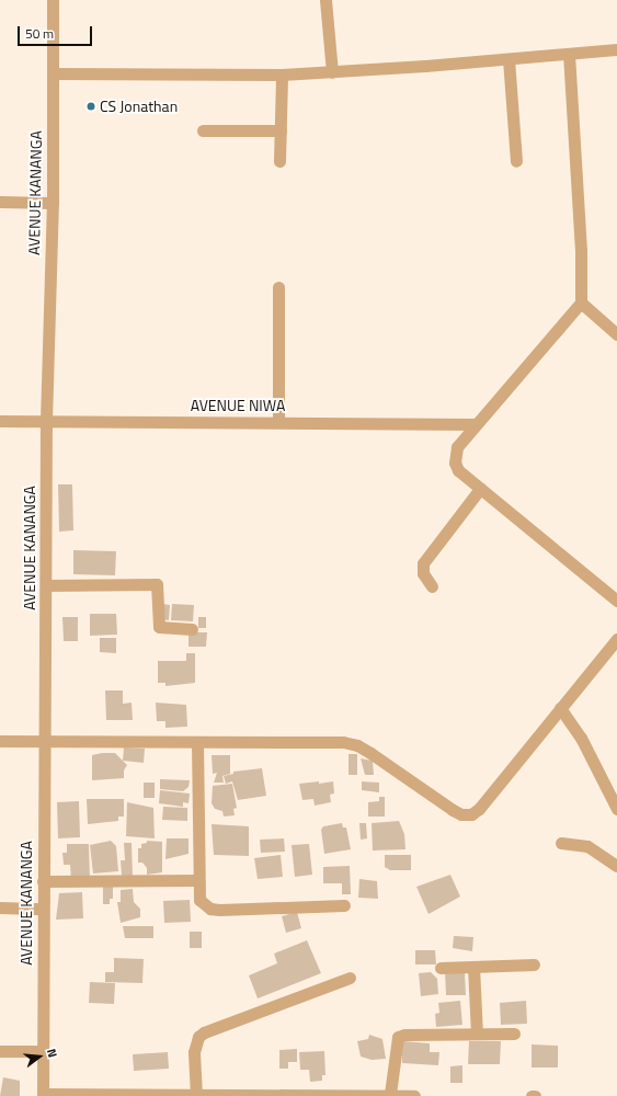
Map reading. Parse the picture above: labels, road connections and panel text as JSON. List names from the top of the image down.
{
  "streets": {
    "street": ["AVENUE KANANGA", "AVENUE NIWA"]
  },
  "crossings": [
    ["AVENUE KANANGA", "AVENUE NIWA"]
  ],
  "places": ["CS Jonathan"],
  "scale_bar": "50 m",
  "north": "right"
}
